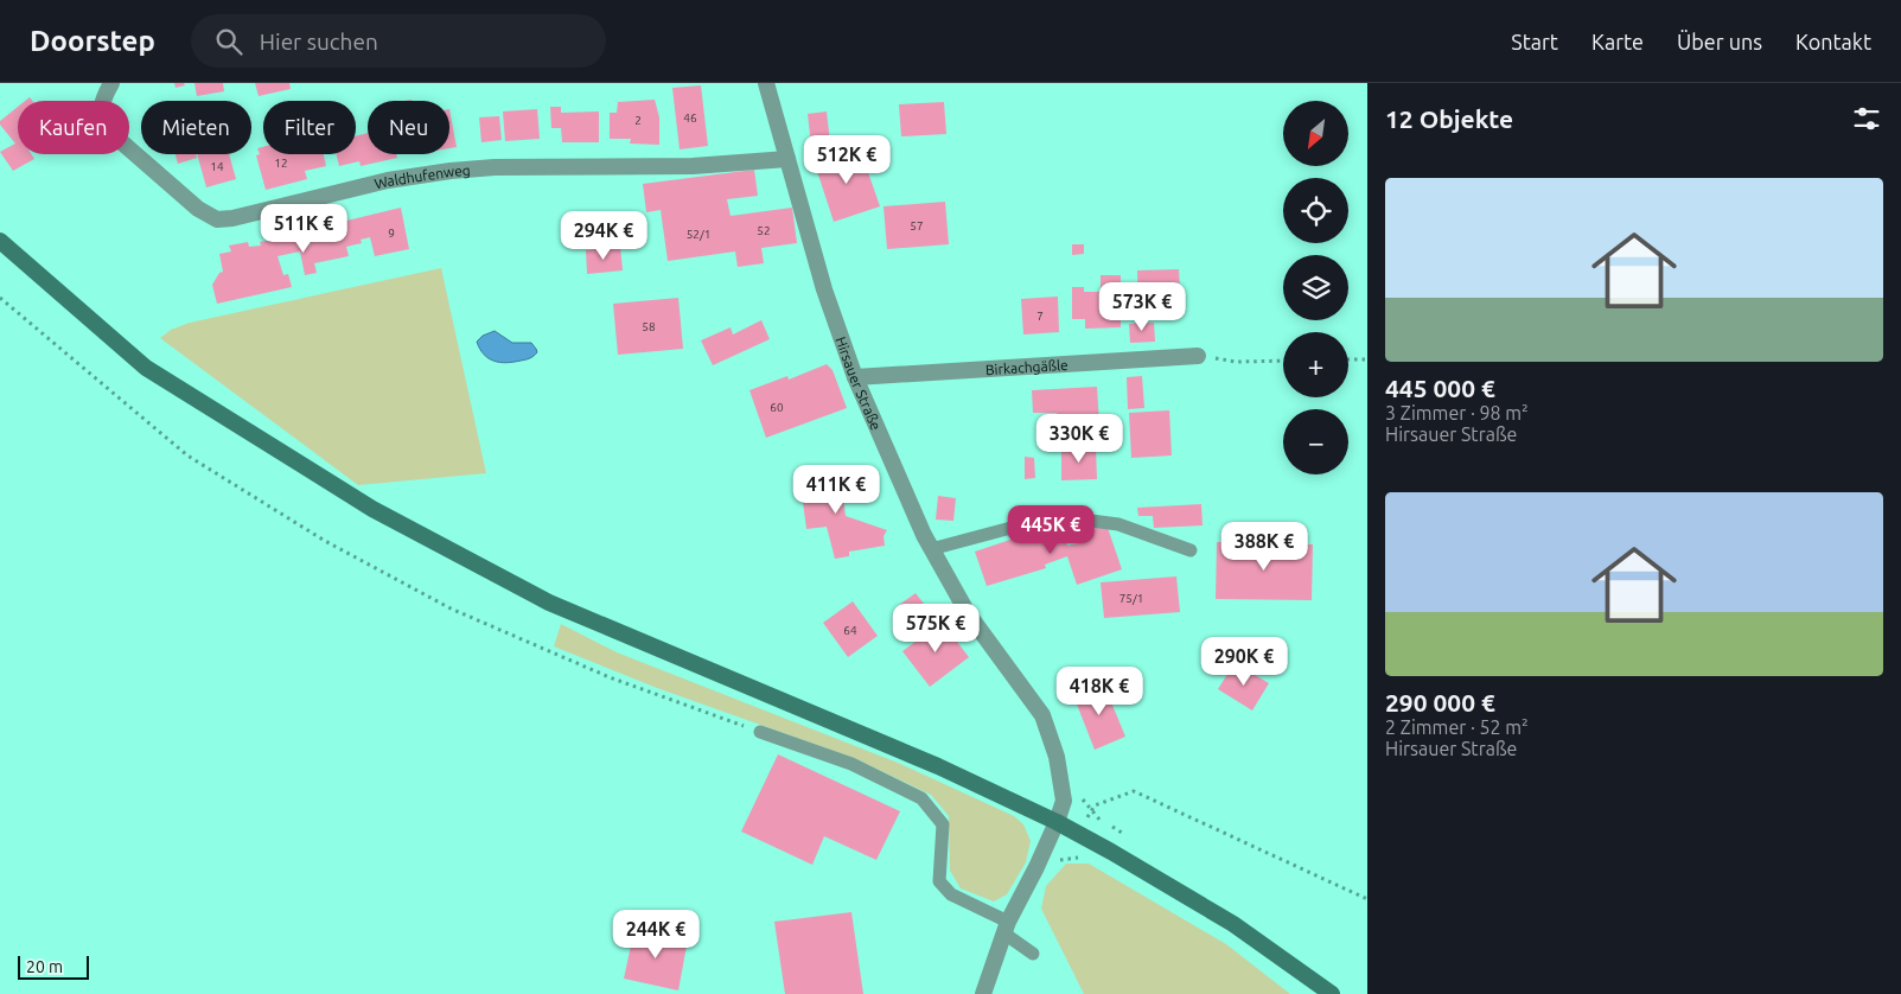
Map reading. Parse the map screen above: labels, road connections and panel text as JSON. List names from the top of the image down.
{
  "streets": {
    "street": ["Waldhufenweg", "Birkachgäßle", "Hirsauer Straße"]
  },
  "crossings": [
    ["Waldhufenweg", "Hirsauer Straße"],
    ["Birkachgäßle", "Hirsauer Straße"]
  ],
  "house_numbers": [
    "46",
    "2",
    "12",
    "14",
    "57",
    "52",
    "9",
    "52/1",
    "7",
    "58",
    "60",
    "75/1",
    "64"
  ],
  "scale_bar": "20 m",
  "north": "bottom left",
  "page": {
    "header": "Doorstep",
    "search": "Hier suchen",
    "nav": [
      "Start",
      "Karte",
      "Über uns",
      "Kontakt"
    ],
    "heading": "12 Objekte",
    "map_buttons": ["+", "−"],
    "chip": [
      "Kaufen",
      "Mieten",
      "Filter",
      "Neu"
    ],
    "price": [
      "512K €",
      "511K €",
      "294K €",
      "573K €",
      "330K €",
      "411K €",
      "445K €",
      "388K €",
      "575K €",
      "290K €",
      "418K €",
      "244K €"
    ],
    "list": [
      {
        "name": "445 000 €",
        "note": "3 Zimmer · 98 m² · Hirsauer Straße"
      },
      {
        "name": "290 000 €",
        "note": "2 Zimmer · 52 m² · Hirsauer Straße"
      }
    ],
    "scale": "20 m"
  }
}
